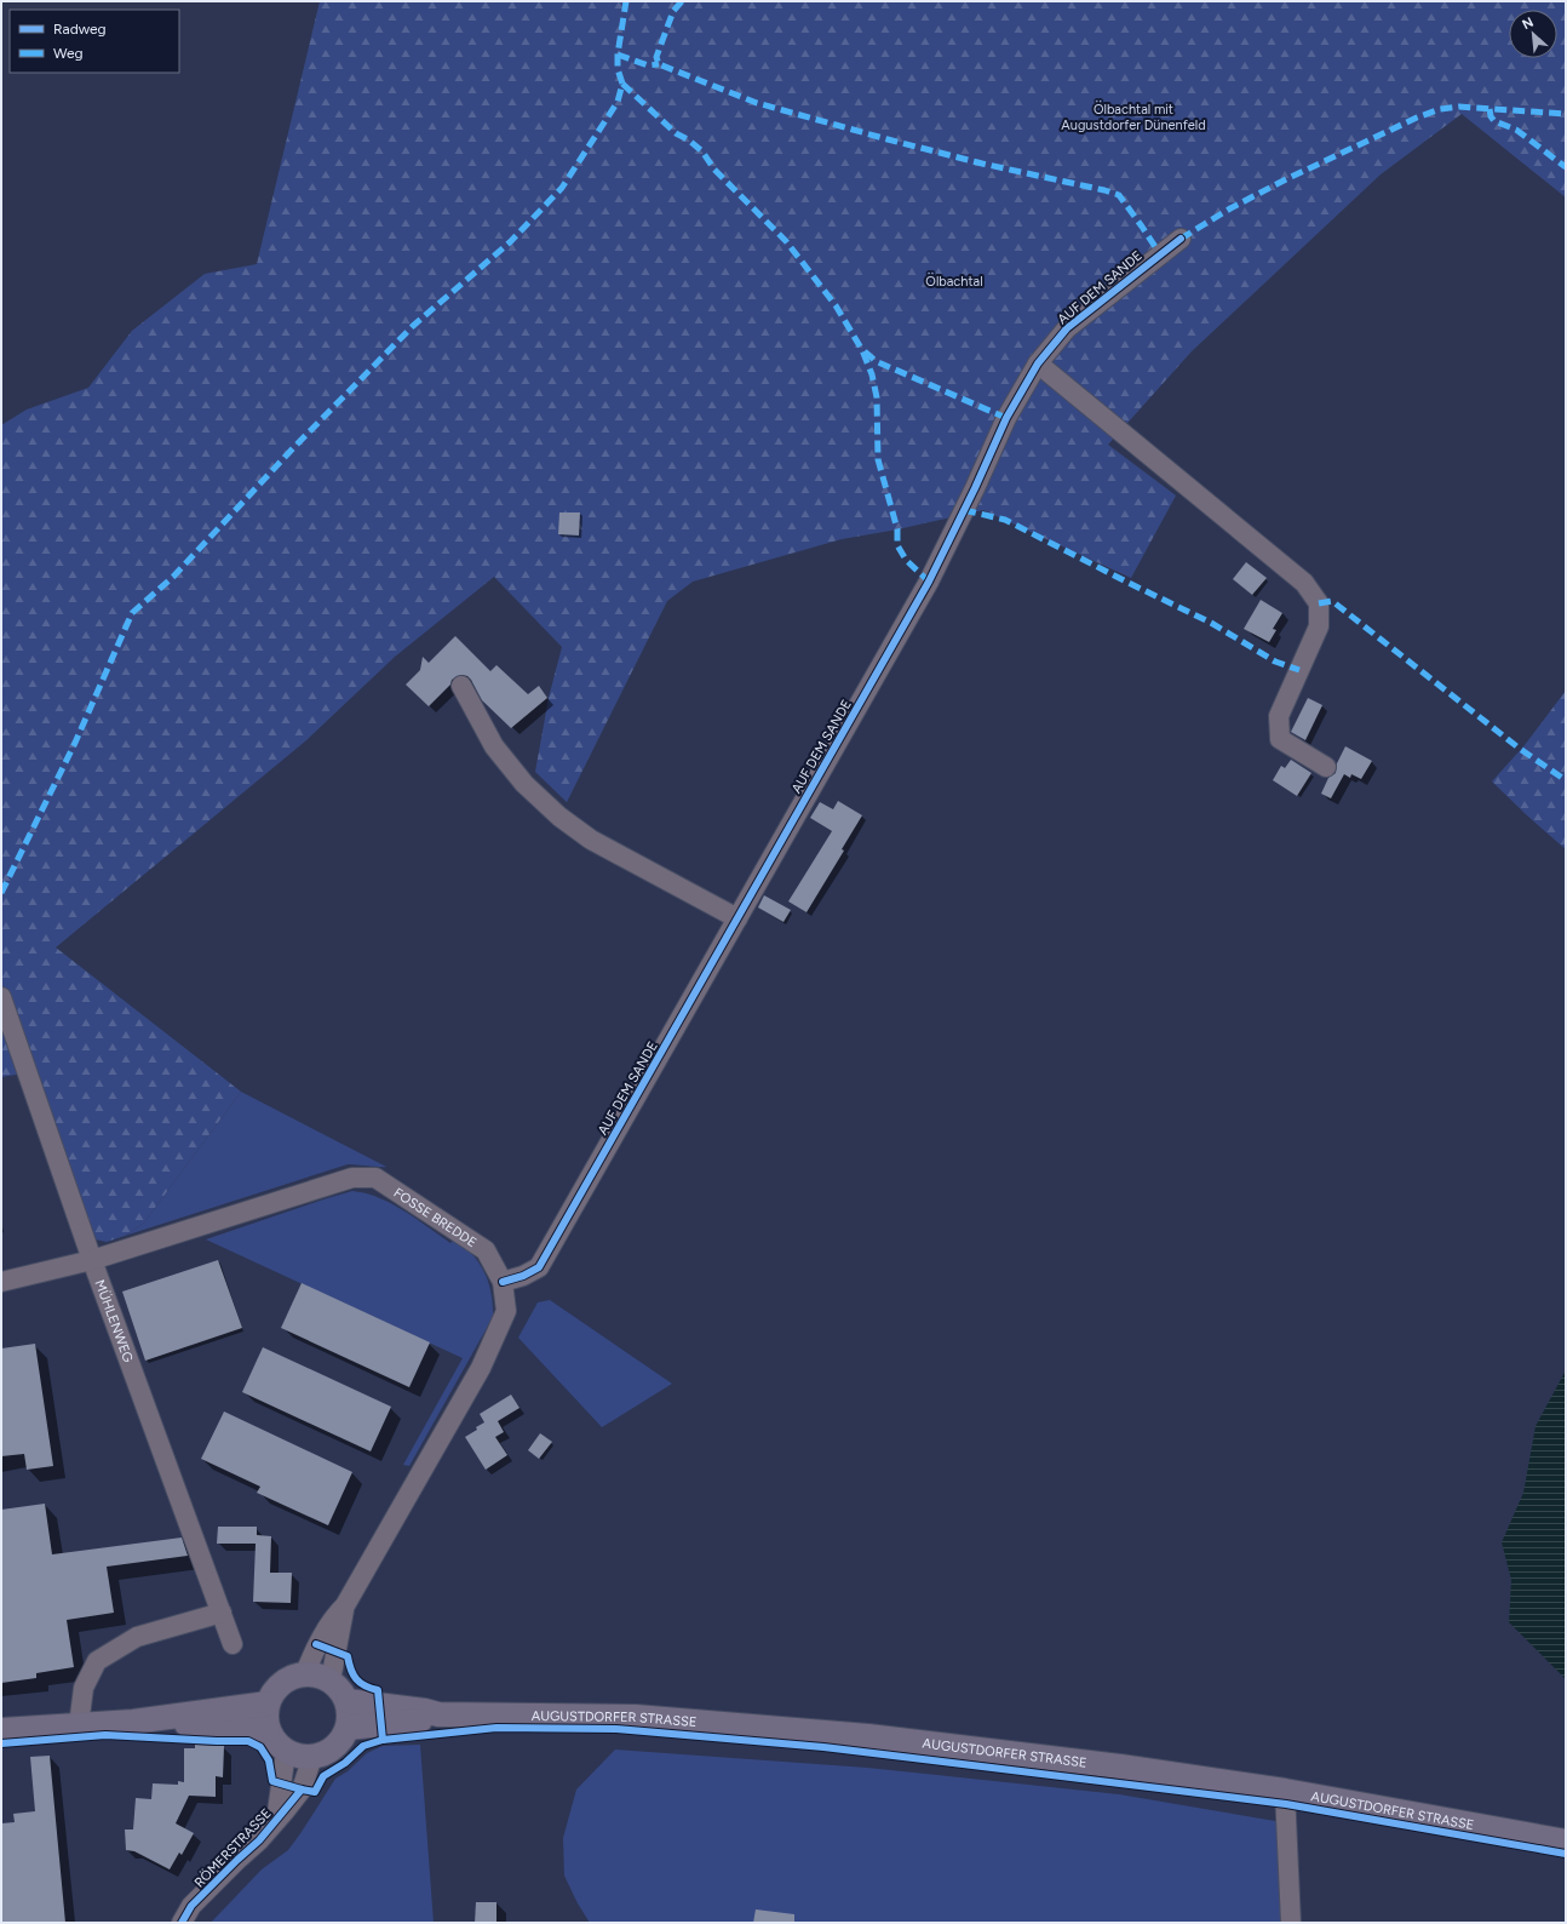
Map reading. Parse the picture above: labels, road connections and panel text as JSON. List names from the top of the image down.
{
  "streets": {
    "main road": ["AUGUSTDORFER STRASSE"],
    "street": [
      "AUF DEM SANDE",
      "FOSSE BREDDE",
      "MÜHLENWEG",
      "RÖMERSTRASSE"
    ]
  },
  "crossings": [
    ["AUF DEM SANDE", "FOSSE BREDDE"],
    ["FOSSE BREDDE", "MÜHLENWEG"],
    ["FOSSE BREDDE", "AUGUSTDORFER STRASSE"],
    ["FOSSE BREDDE", "RÖMERSTRASSE"],
    ["AUGUSTDORFER STRASSE", "RÖMERSTRASSE"]
  ],
  "parks": ["Ölbachtal mit Augustdorfer Dünenfeld", "Ölbachtal"],
  "legend": ["Radweg", "Weg"],
  "north": "top left"
}
